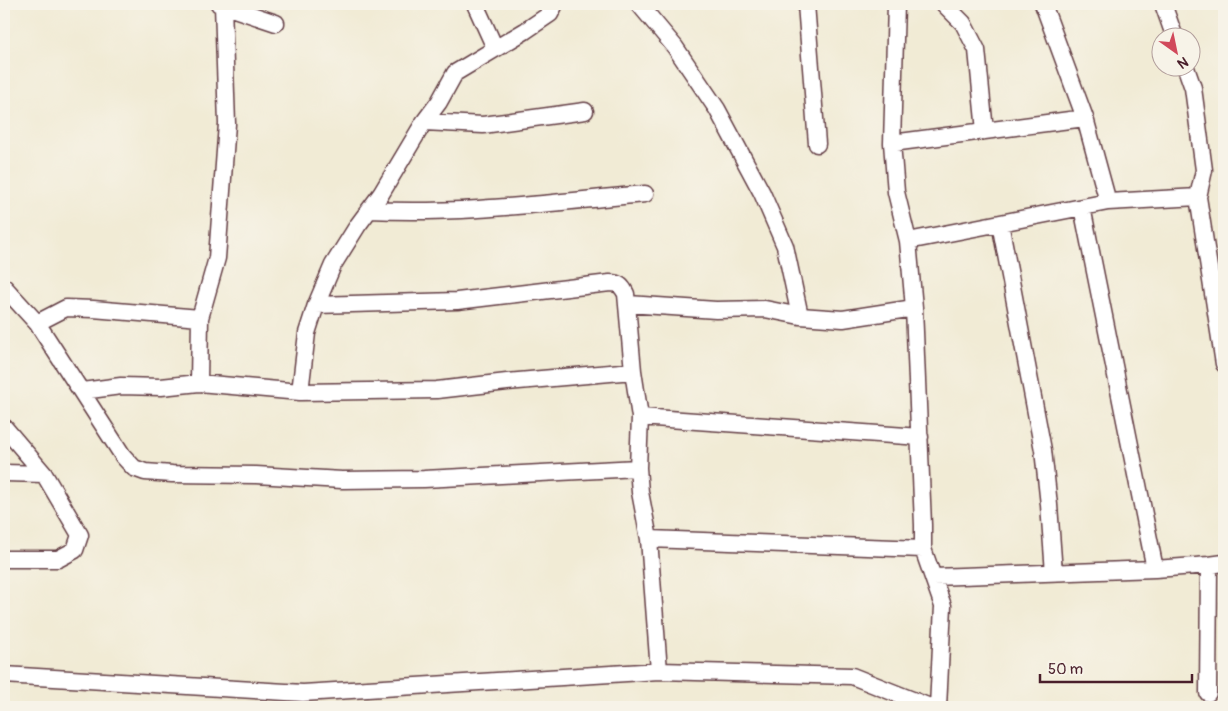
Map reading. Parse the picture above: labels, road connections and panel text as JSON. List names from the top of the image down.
{
  "scale_bar": "50 m",
  "north": "bottom right"
}
